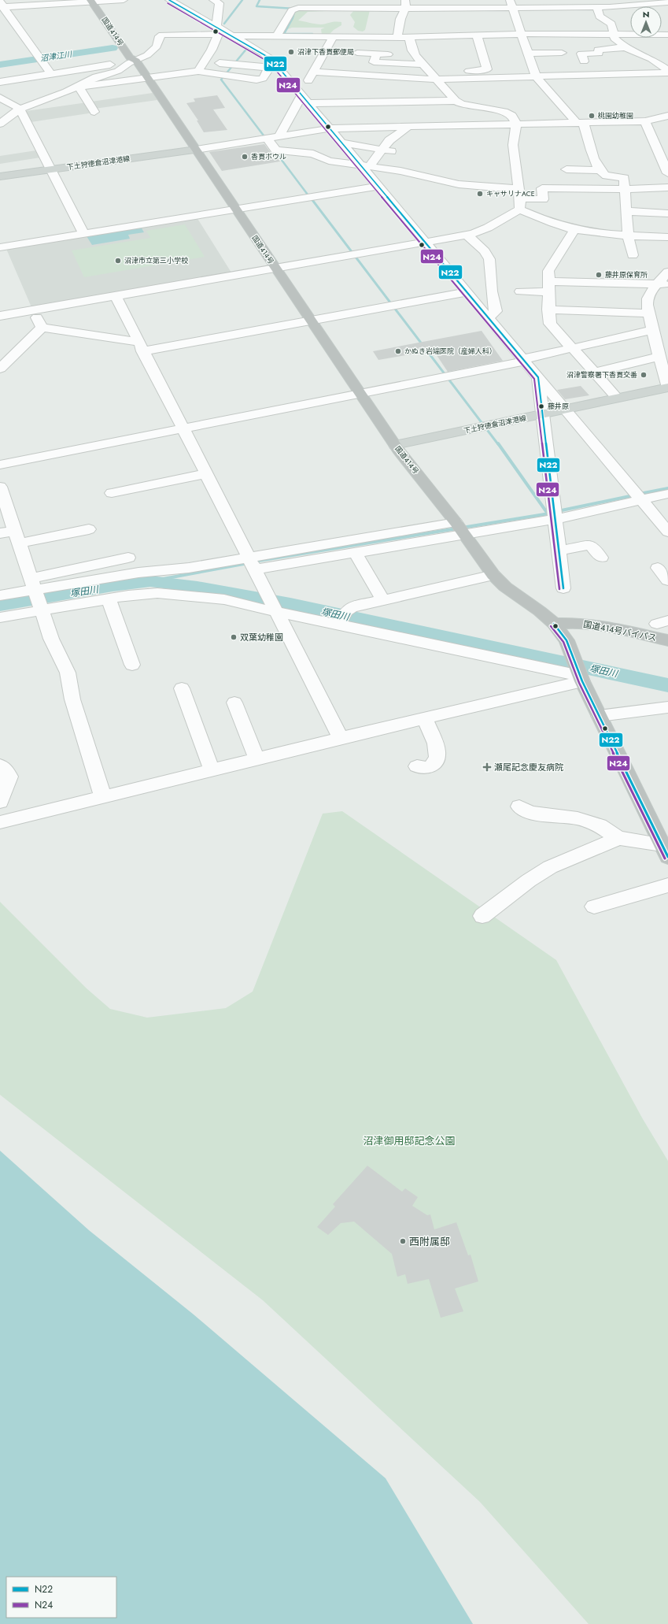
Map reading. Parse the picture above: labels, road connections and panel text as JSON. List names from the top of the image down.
{
  "streets": {
    "highway": ["国道414号", "国道414号バイパス"],
    "main road": ["下土狩徳倉沼津港線"]
  },
  "crossings": [
    ["国道414号", "下土狩徳倉沼津港線"],
    ["国道414号", "国道414号バイパス"]
  ],
  "water": ["沼津江川", "塚田川"],
  "parks": ["沼津御用邸記念公園"],
  "places": {
    "other": [
      "沼津下香貫郵便局",
      "桃園幼稚園",
      "香貫ボウル",
      "キャサリナACE",
      "沼津市立第三小学校",
      "藤井原保育所",
      "かぬき岩端医院（産婦人科）",
      "沼津警察署下香貫交番",
      "藤井原",
      "双葉幼稚園",
      "西附属邸"
    ],
    "health": ["瀬尾記念慶友病院"]
  },
  "lines": ["transit line N22", "transit line N24"],
  "legend": ["N22", "N24"],
  "north": "top"
}
